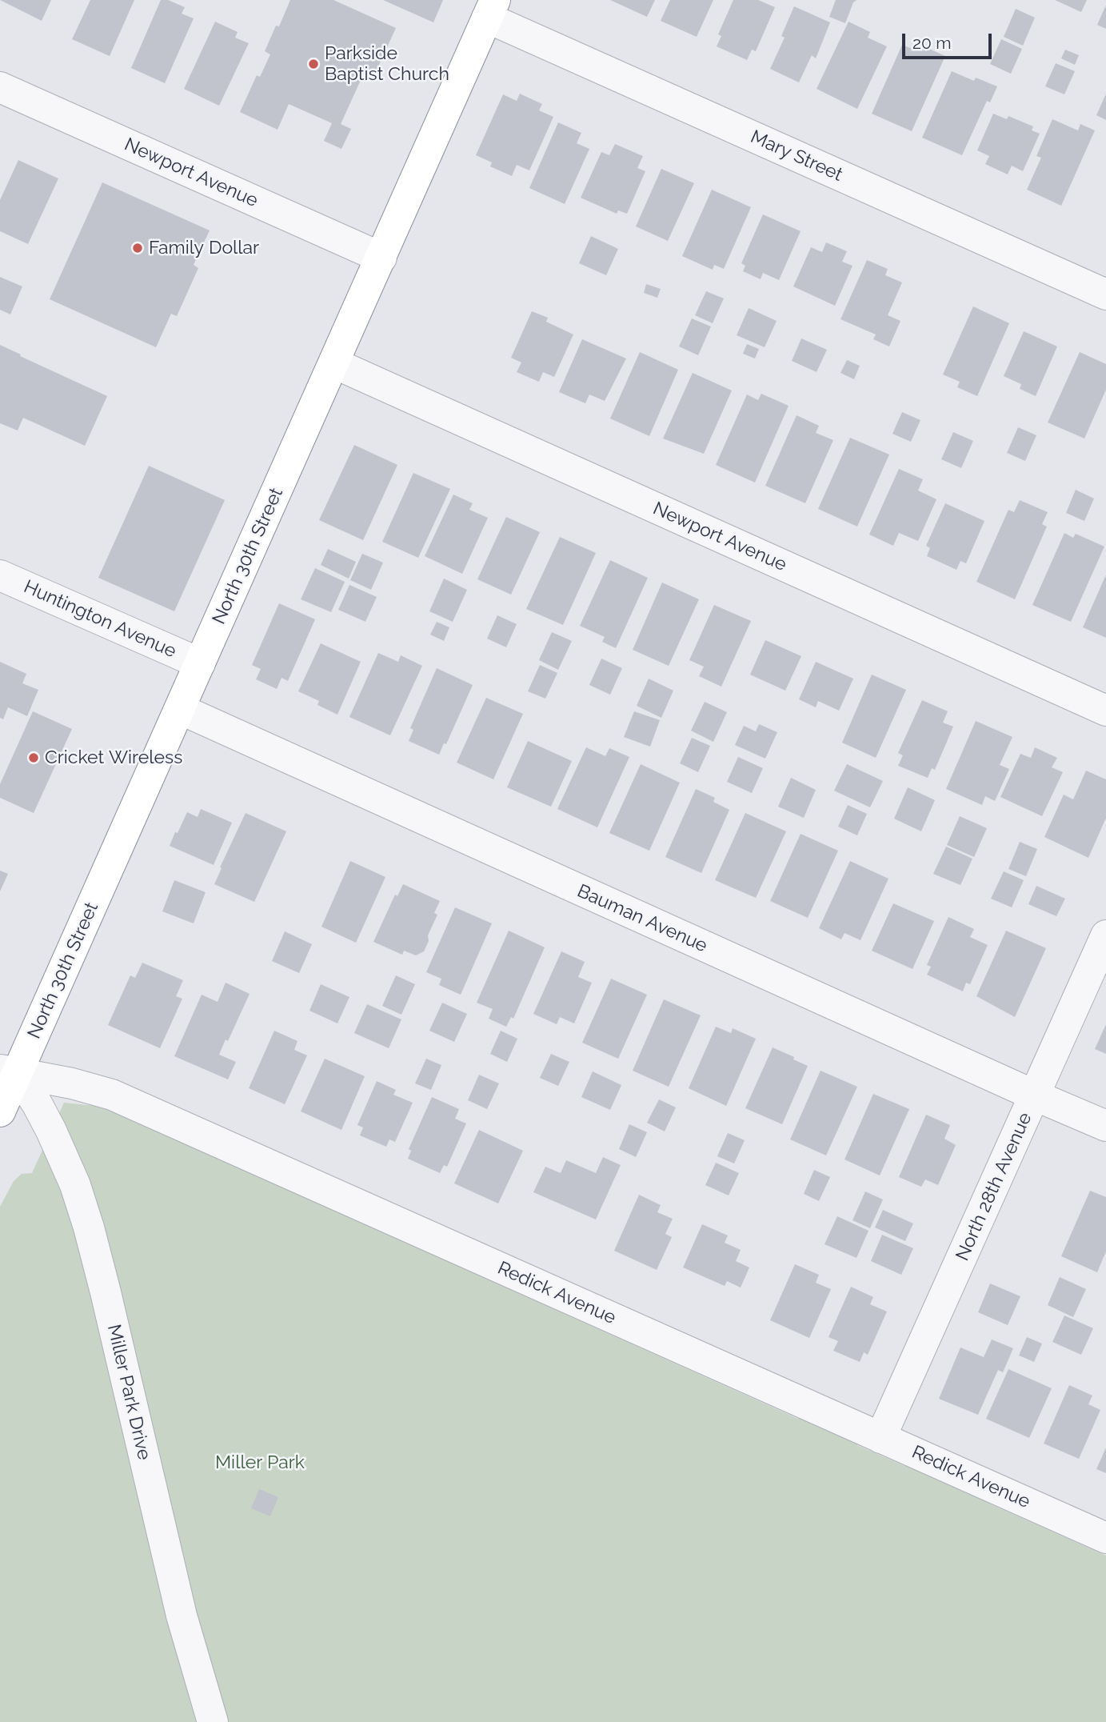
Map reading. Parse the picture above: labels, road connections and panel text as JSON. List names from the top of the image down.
{
  "streets": {
    "highway": ["North 30th Street"],
    "street": [
      "Mary Street",
      "Newport Avenue",
      "Huntington Avenue",
      "Bauman Avenue",
      "North 28th Avenue",
      "Redick Avenue",
      "Miller Park Drive"
    ]
  },
  "crossings": [
    ["Mary Street", "North 30th Street"],
    ["Newport Avenue", "North 30th Street"],
    ["North 30th Street", "Huntington Avenue"],
    ["North 30th Street", "Bauman Avenue"],
    ["North 30th Street", "Redick Avenue"],
    ["North 30th Street", "Miller Park Drive"],
    ["Bauman Avenue", "North 28th Avenue"],
    ["North 28th Avenue", "Redick Avenue"],
    ["Redick Avenue", "Miller Park Drive"]
  ],
  "parks": ["Miller Park"],
  "places": ["Parkside Baptist Church", "Family Dollar", "Cricket Wireless"],
  "scale_bar": "20 m"
}
